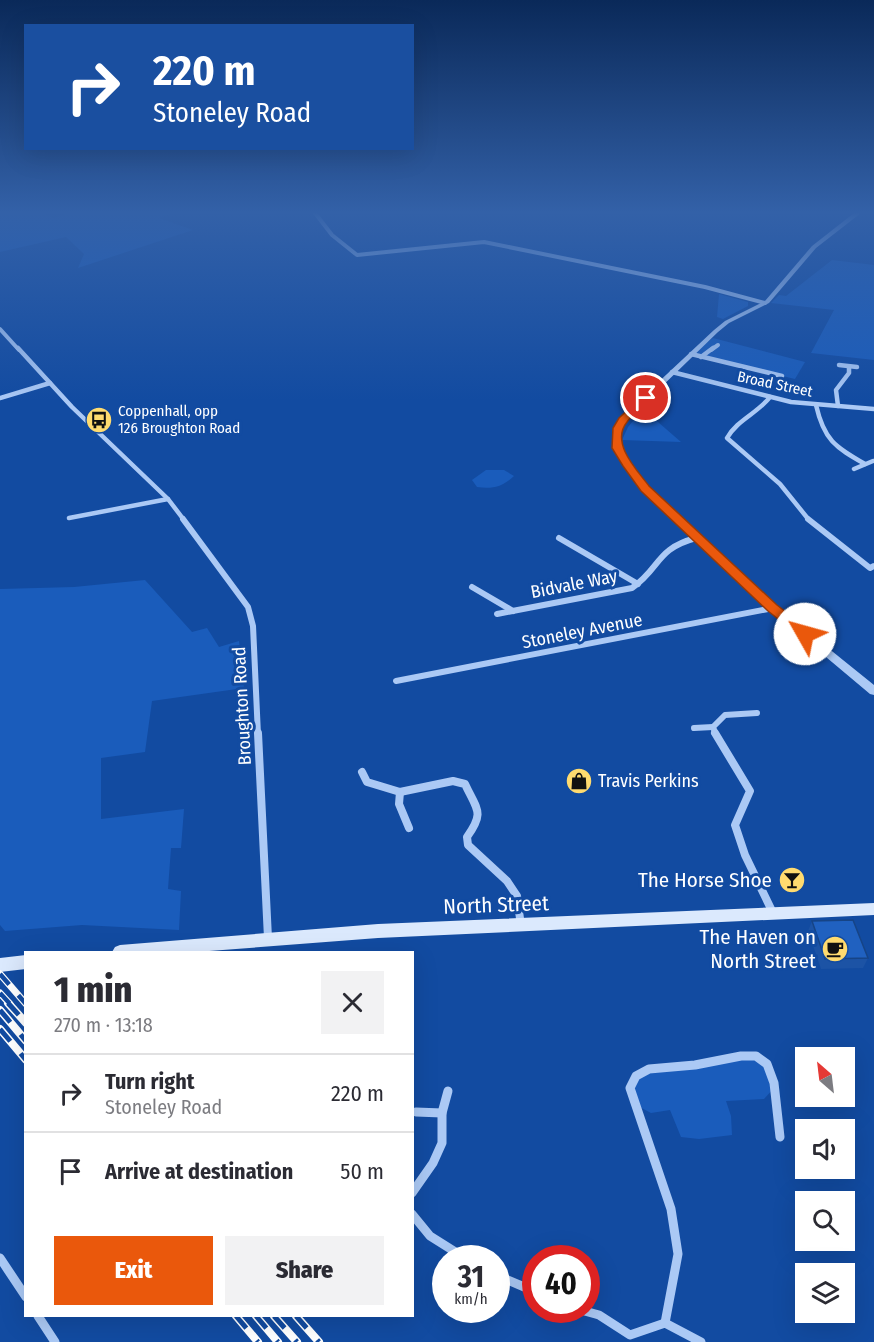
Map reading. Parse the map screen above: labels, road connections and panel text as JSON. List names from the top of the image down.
{
  "streets": {
    "main road": ["North Street"],
    "street": [
      "Broad Street",
      "Bidvale Way",
      "Stoneley Avenue",
      "Broughton Road"
    ]
  },
  "crossings": [
    ["Broughton Road", "North Street"]
  ],
  "places": {
    "bus stop": ["Coppenhall, opp 126 Broughton Road"],
    "shop": ["Travis Perkins"],
    "bar": ["The Horse Shoe"],
    "cafe": ["The Haven on North Street"]
  },
  "north": "top left",
  "page": {
    "turn": ["220 m", "Stoneley Road"],
    "heading": ["1 min", "270 m · 13:18"],
    "list": [
      {
        "name": "Turn right",
        "note": "Stoneley Road",
        "value": "220 m"
      },
      {
        "name": "Arrive at destination",
        "value": "50 m"
      }
    ],
    "buttons": ["Exit", "Share"],
    "speed": "31 km/h",
    "limit": "40"
  }
}
